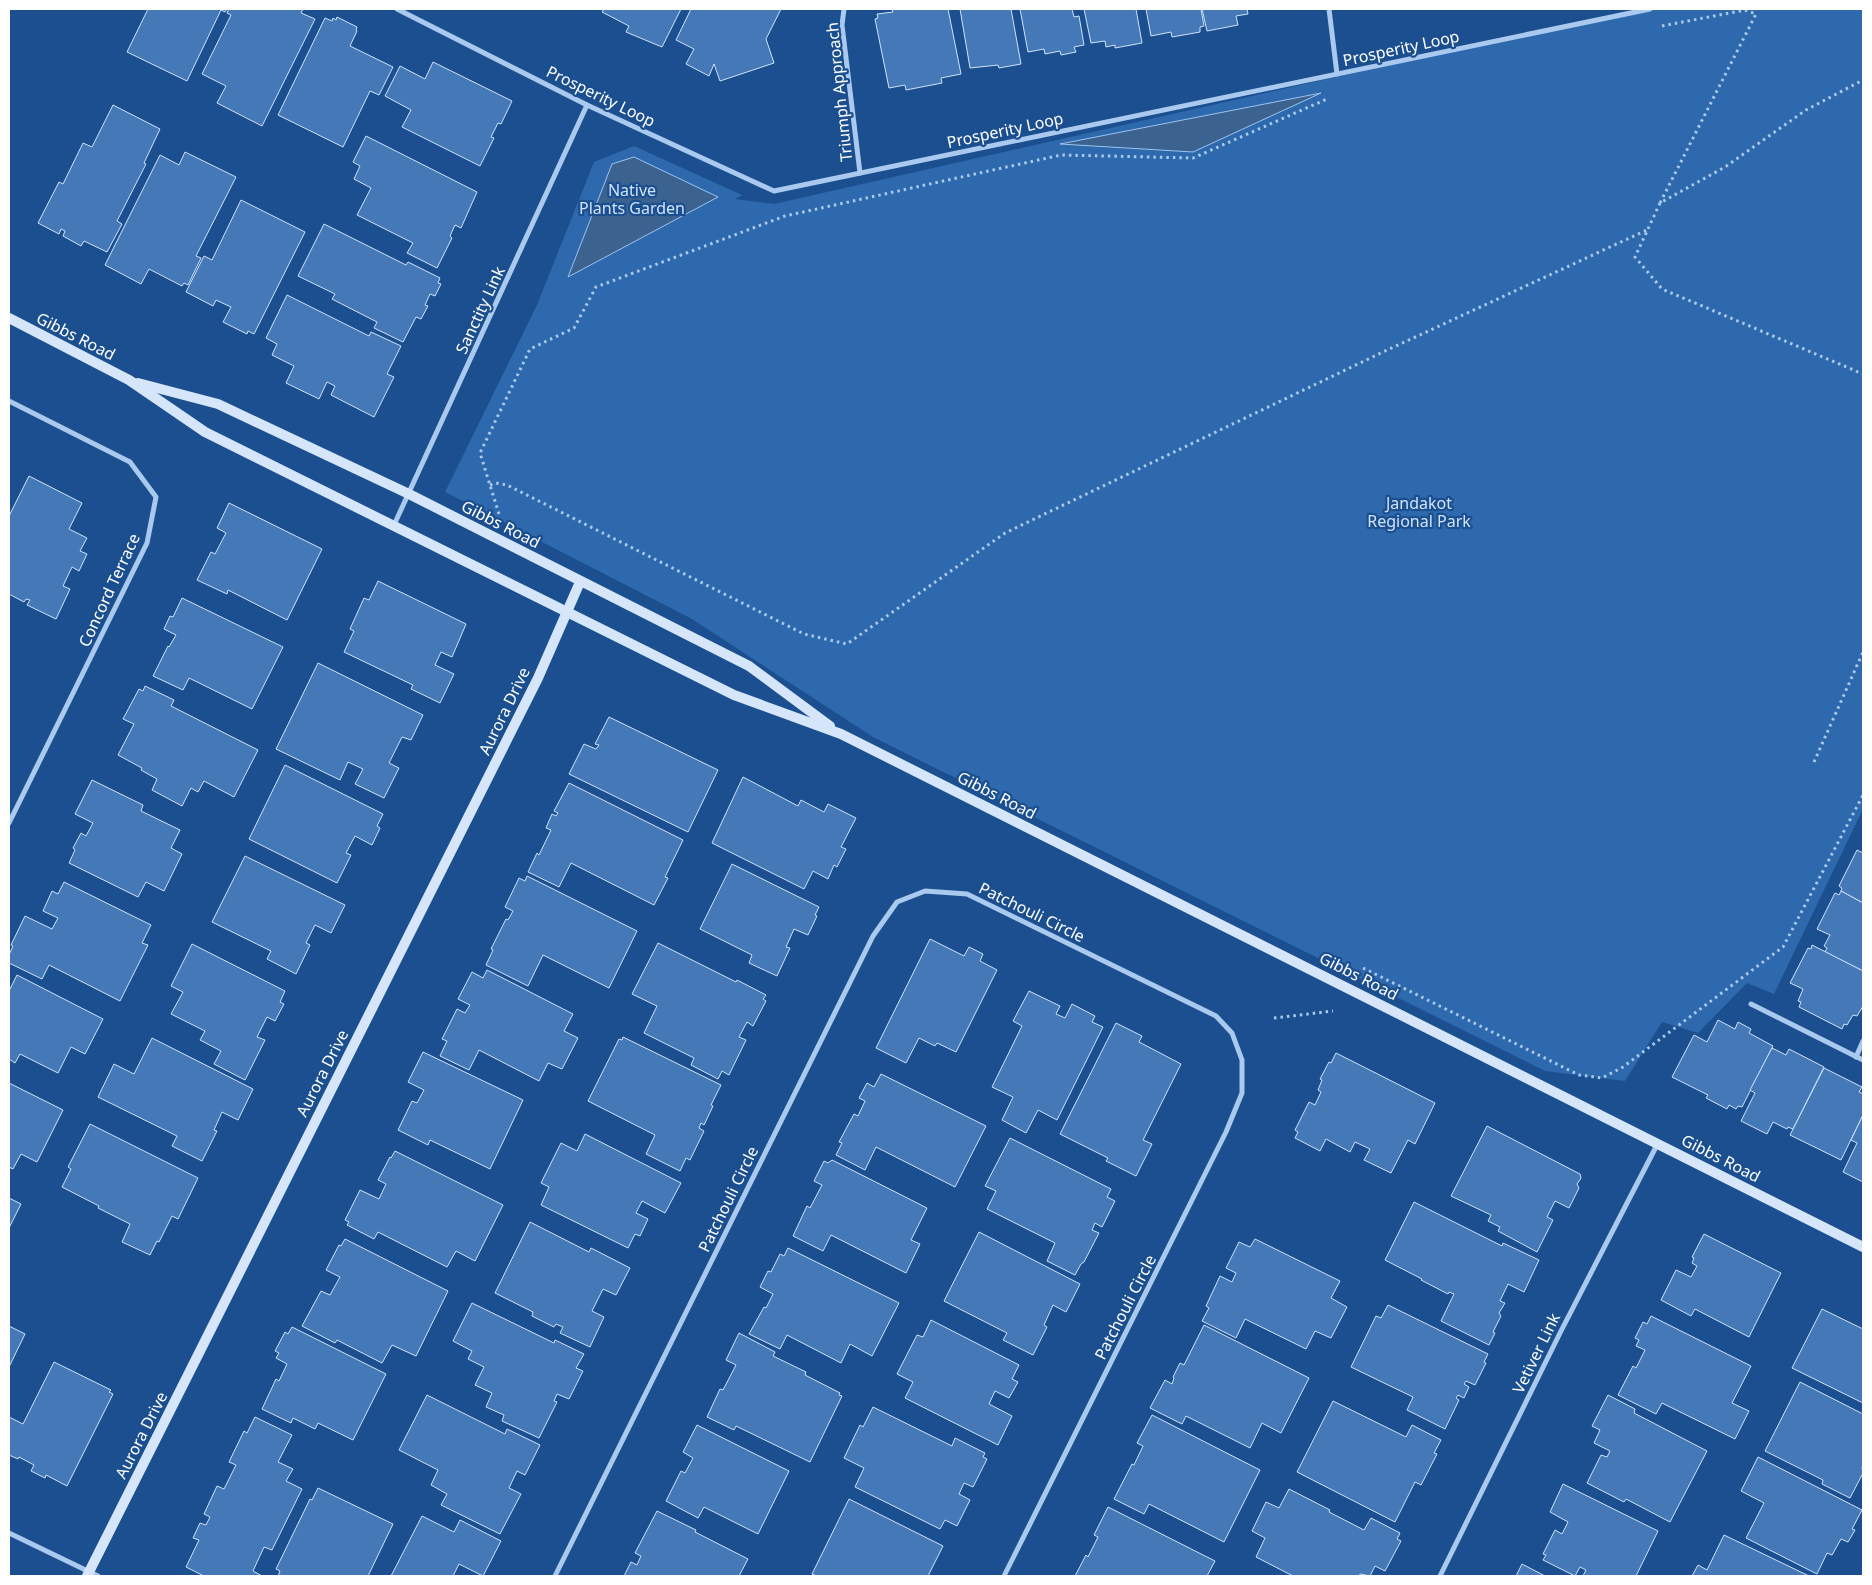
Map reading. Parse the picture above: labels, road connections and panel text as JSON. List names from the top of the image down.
{
  "streets": {
    "main road": ["Gibbs Road", "Aurora Drive"],
    "street": [
      "Prosperity Loop",
      "Triumph Approach",
      "Sanctity Link",
      "Concord Terrace",
      "Patchouli Circle",
      "Vetiver Link"
    ]
  },
  "crossings": [
    ["Prosperity Loop", "Triumph Approach"],
    ["Prosperity Loop", "Sanctity Link"],
    ["Sanctity Link", "Gibbs Road"],
    ["Gibbs Road", "Aurora Drive"],
    ["Gibbs Road", "Vetiver Link"]
  ],
  "parks": ["Native Plants Garden", "Jandakot Regional Park"]
}
